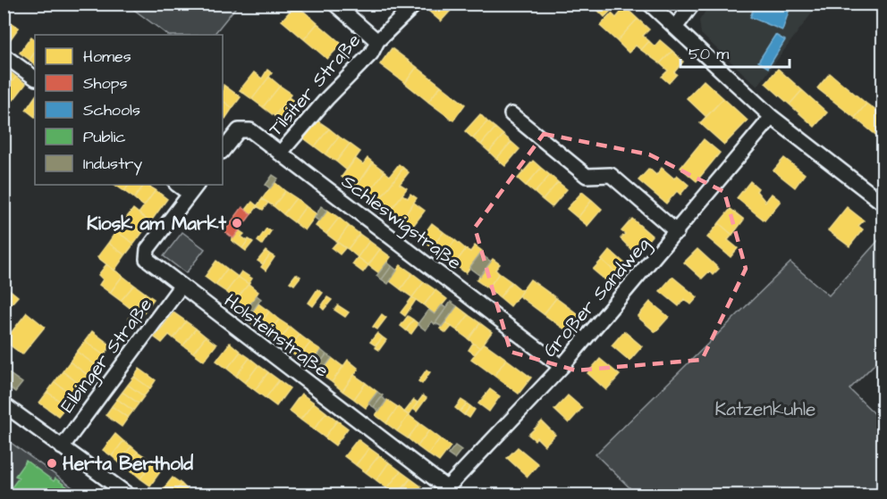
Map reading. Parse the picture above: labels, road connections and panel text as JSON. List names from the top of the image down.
{
  "streets": {
    "street": [
      "Tilsiter Straße",
      "Schleswigstraße",
      "Großer Sandweg",
      "Holsteinstraße",
      "Elbinger Straße"
    ]
  },
  "crossings": [
    ["Tilsiter Straße", "Schleswigstraße"],
    ["Schleswigstraße", "Großer Sandweg"],
    ["Großer Sandweg", "Holsteinstraße"],
    ["Holsteinstraße", "Elbinger Straße"]
  ],
  "parks": ["Katzenkuhle"],
  "places": ["Kiosk am Markt", "Herta Berthold"],
  "legend": [
    "Homes",
    "Shops",
    "Schools",
    "Public",
    "Industry"
  ],
  "scale_bar": "50 m"
}
